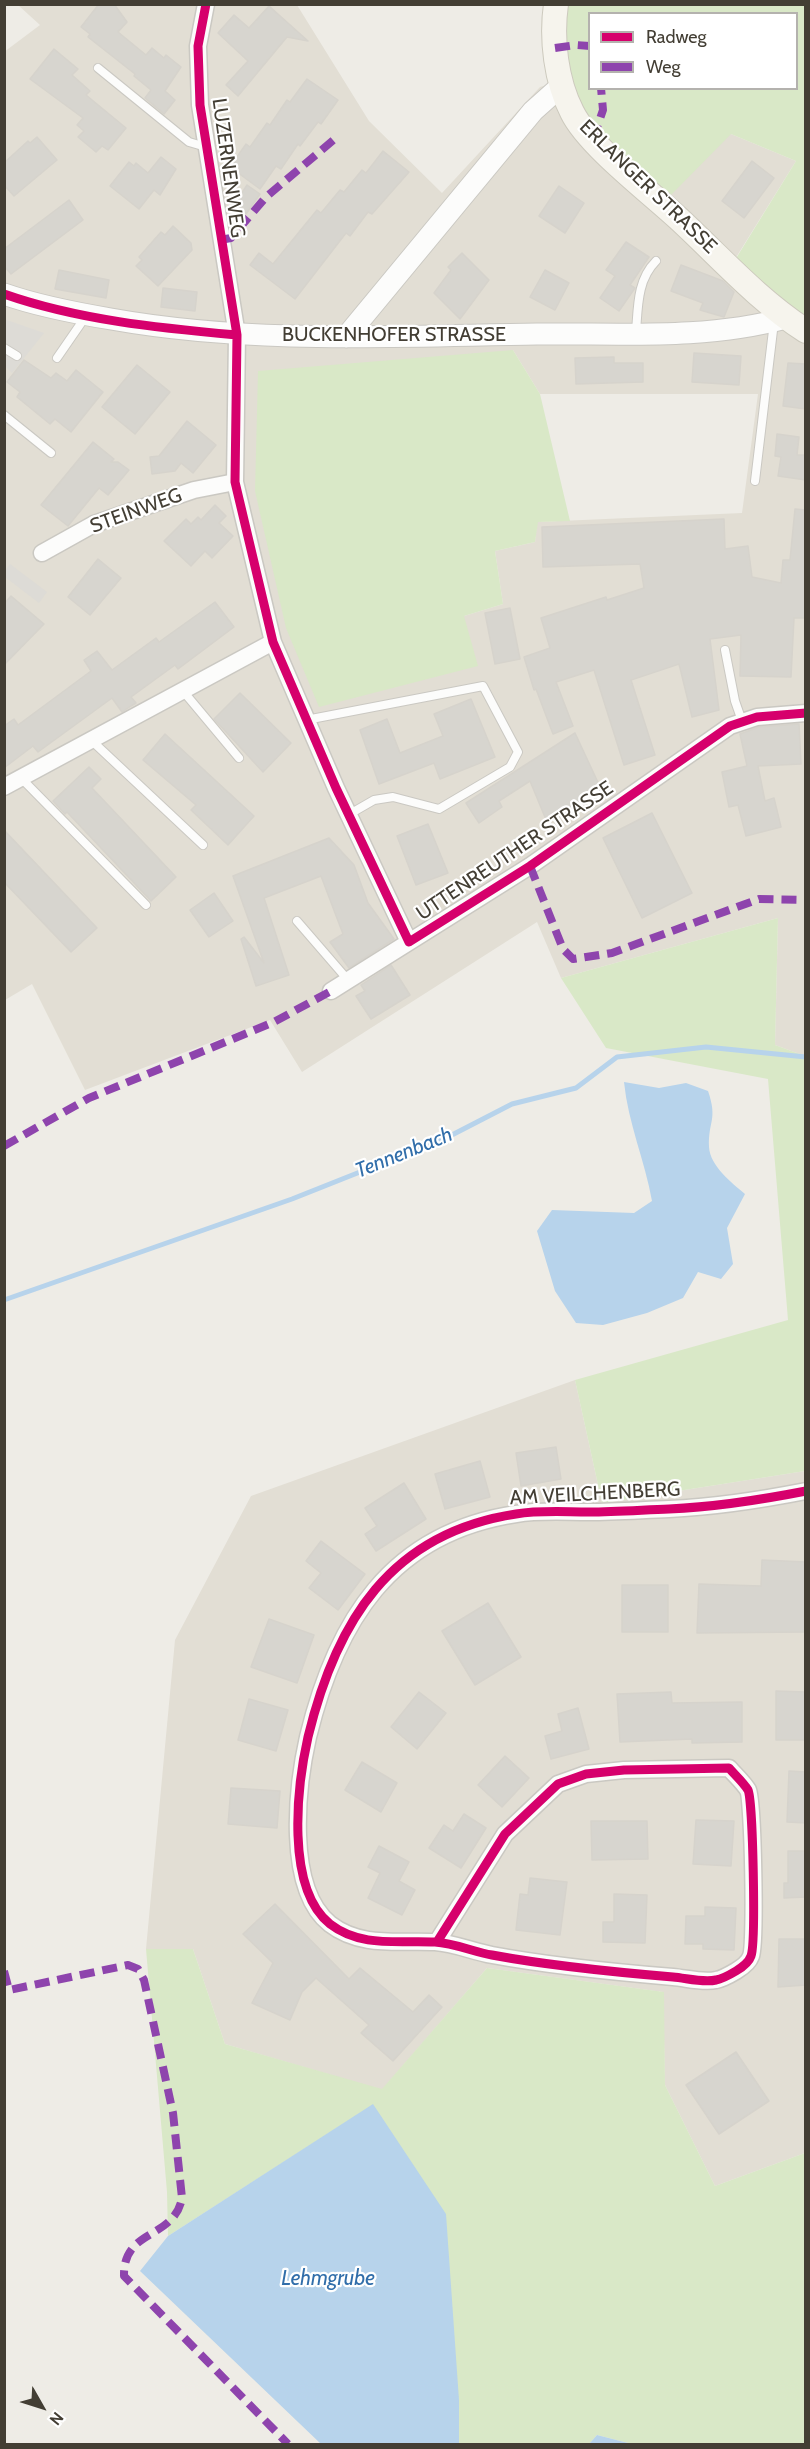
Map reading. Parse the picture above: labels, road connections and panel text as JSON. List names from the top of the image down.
{
  "streets": {
    "main road": ["ERLANGER STRASSE"],
    "street": [
      "LUZERNENWEG",
      "BUCKENHOFER STRASSE",
      "STEINWEG",
      "UTTENREUTHER STRASSE",
      "AM VEILCHENBERG"
    ]
  },
  "crossings": [
    ["LUZERNENWEG", "BUCKENHOFER STRASSE"],
    ["LUZERNENWEG", "STEINWEG"],
    ["LUZERNENWEG", "UTTENREUTHER STRASSE"],
    ["ERLANGER STRASSE", "BUCKENHOFER STRASSE"],
    ["STEINWEG", "UTTENREUTHER STRASSE"]
  ],
  "water": ["Tennenbach", "Lehmgrube"],
  "legend": ["Radweg", "Weg"],
  "north": "bottom right"
}
